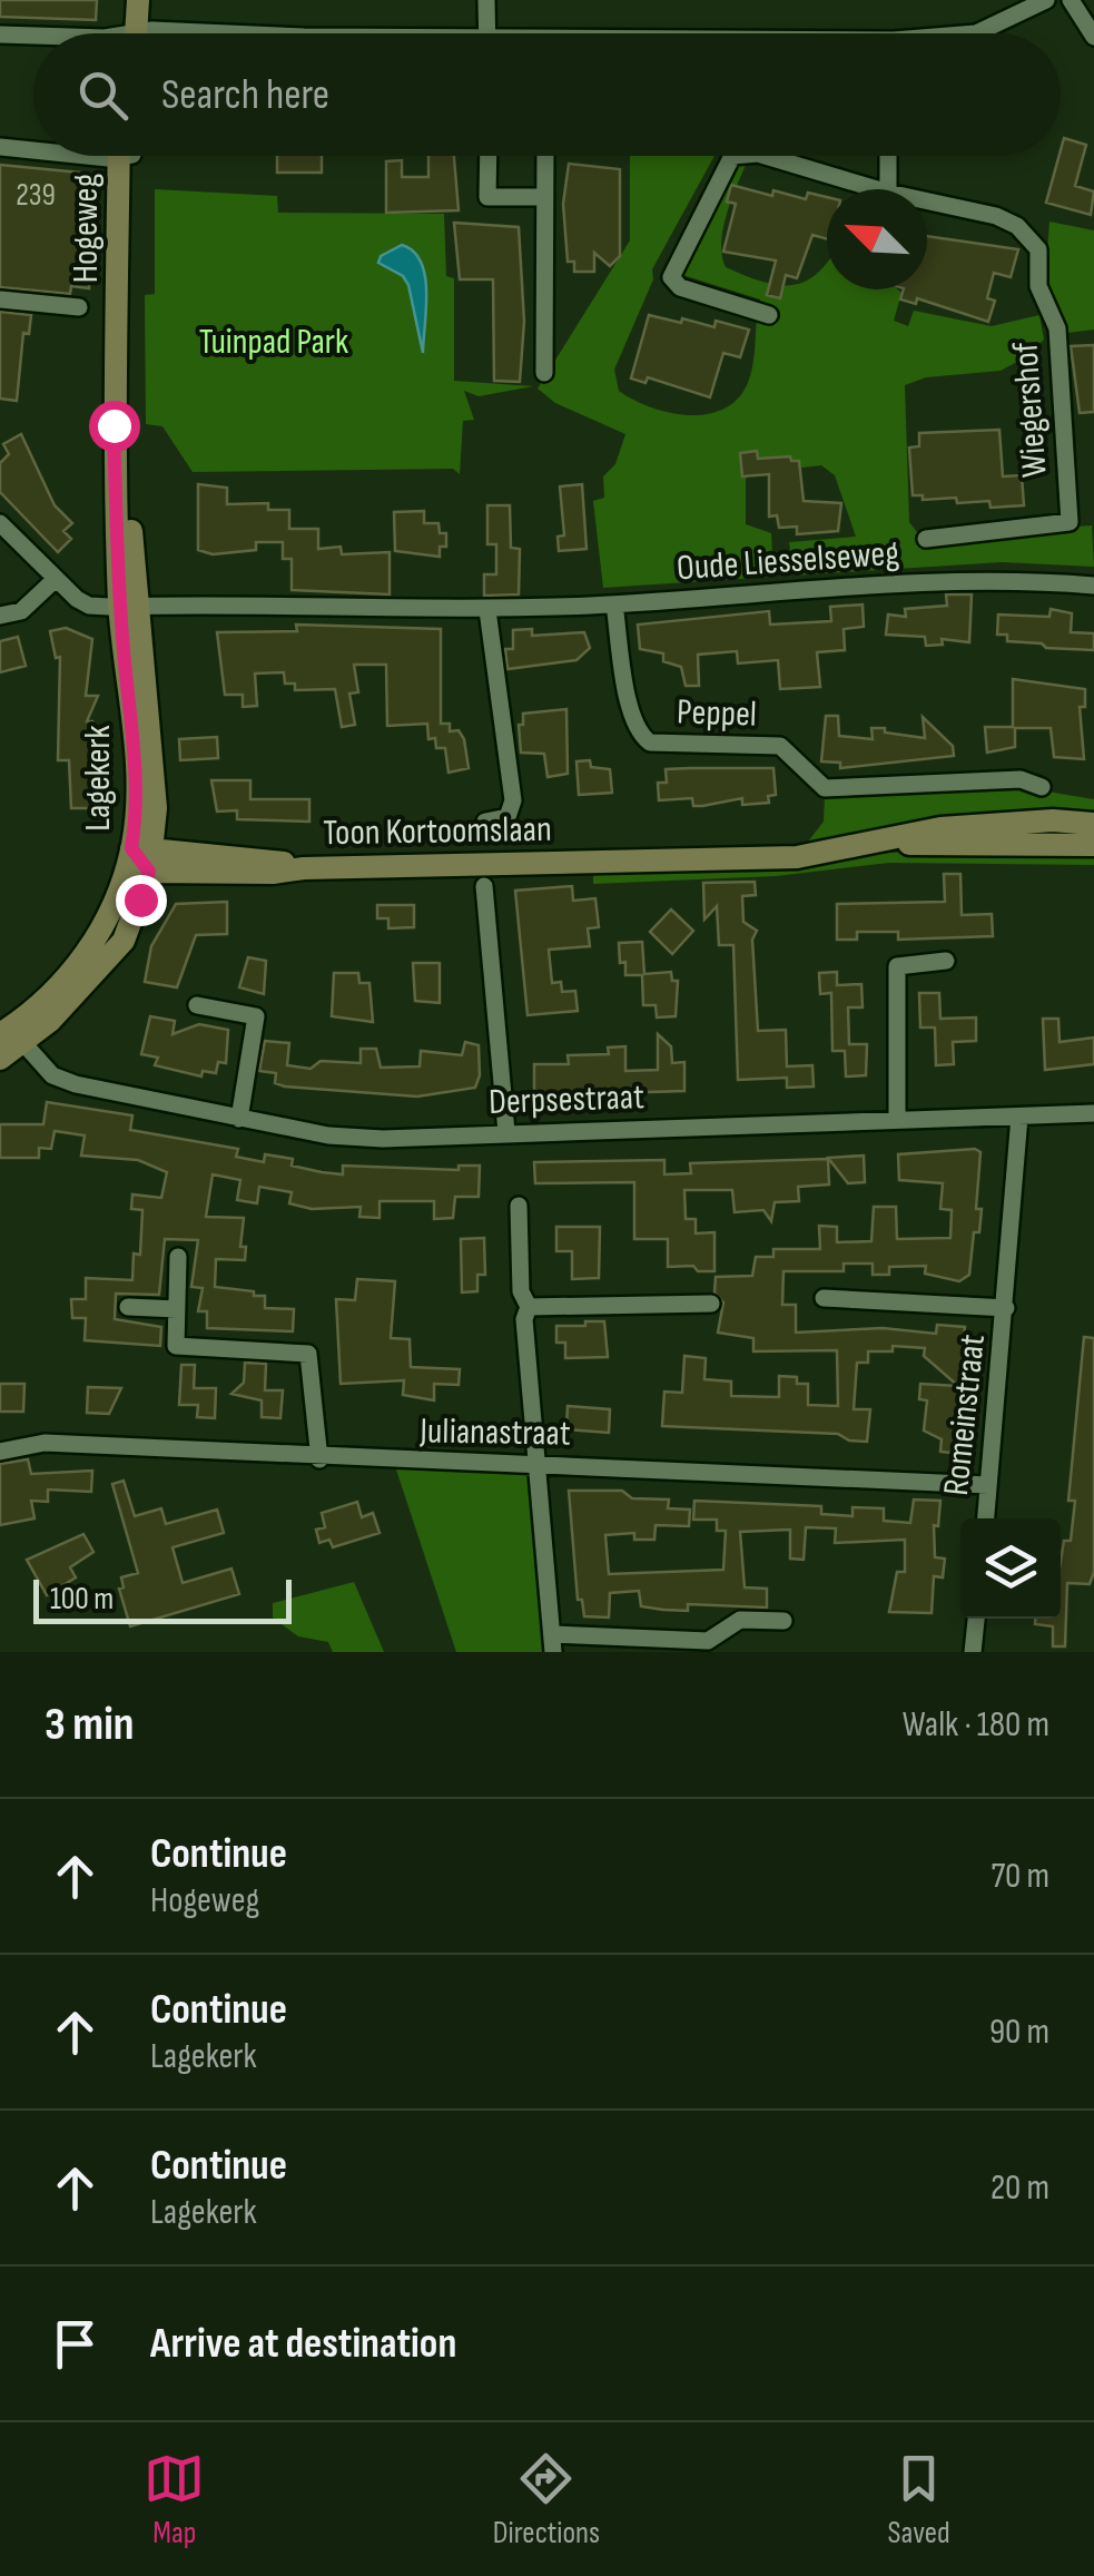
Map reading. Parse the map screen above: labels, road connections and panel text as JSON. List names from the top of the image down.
{
  "streets": {
    "street": [
      "Hogeweg",
      "Wiegershof",
      "Oude Liesselseweg",
      "Peppel",
      "Lagekerk",
      "Toon Kortoomslaan",
      "Derpsestraat",
      "Romeinstraat",
      "Julianastraat"
    ]
  },
  "crossings": [
    ["Hogeweg", "Oude Liesselseweg"],
    ["Hogeweg", "Lagekerk"],
    ["Oude Liesselseweg", "Peppel"],
    ["Oude Liesselseweg", "Lagekerk"],
    ["Lagekerk", "Toon Kortoomslaan"],
    ["Lagekerk", "Derpsestraat"],
    ["Derpsestraat", "Romeinstraat"],
    ["Romeinstraat", "Julianastraat"]
  ],
  "parks": ["Tuinpad Park"],
  "house_numbers": ["239"],
  "scale_bar": "100 m",
  "north": "top left",
  "page": {
    "search": "Search here",
    "scale": "100 m",
    "heading": ["3 min", "Walk · 180 m"],
    "list": [
      ["Continue", "Hogeweg", "70 m"],
      ["Continue", "Lagekerk", "90 m"],
      ["Continue", "Lagekerk", "20 m"],
      "Arrive at destination"
    ],
    "nav": ["Map", "Directions", "Saved"]
  }
}
